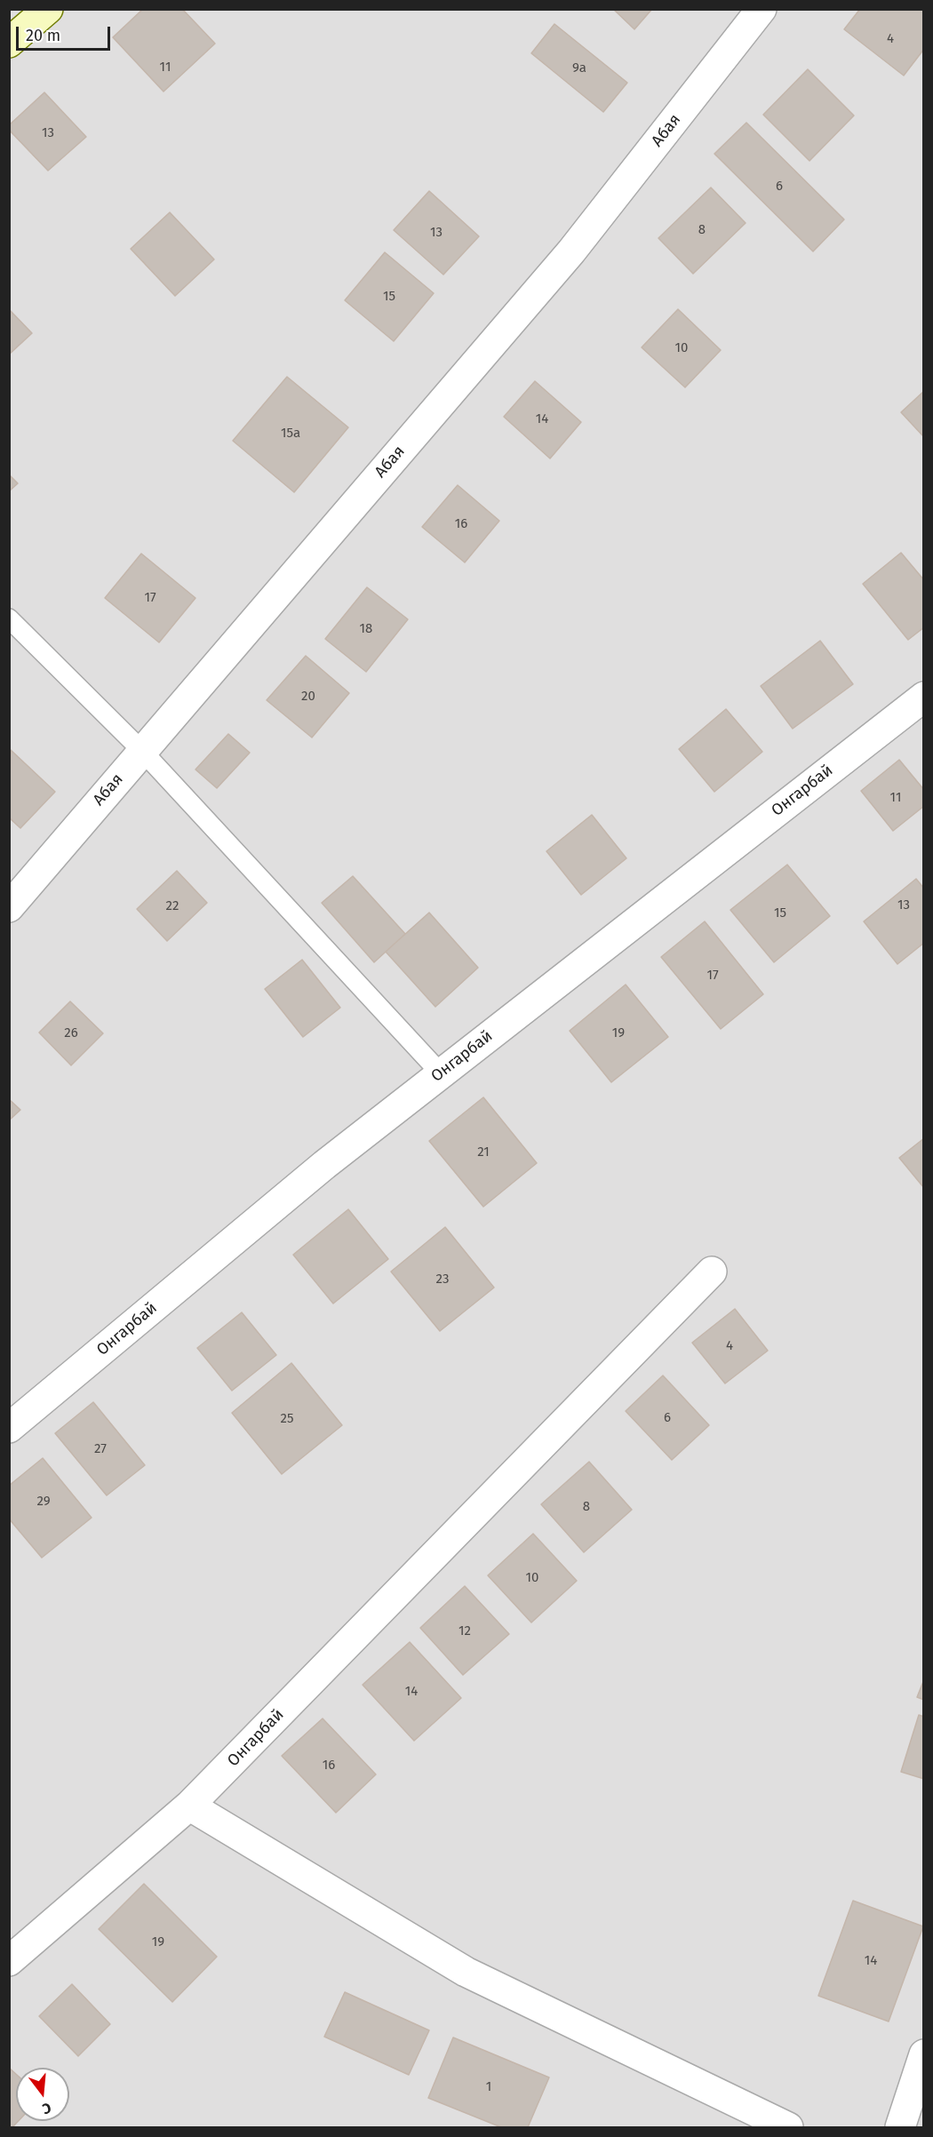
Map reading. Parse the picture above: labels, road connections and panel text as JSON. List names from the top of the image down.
{
  "streets": {
    "street": ["Абая", "Онгарбай"]
  },
  "house_numbers": [
    "4",
    "11",
    "9а",
    "13",
    "6",
    "8",
    "13",
    "15",
    "10",
    "14",
    "15а",
    "16",
    "17",
    "18",
    "20",
    "11",
    "13",
    "22",
    "15",
    "17",
    "26",
    "19",
    "21",
    "23",
    "4",
    "6",
    "25",
    "27",
    "29",
    "8",
    "10",
    "12",
    "14",
    "16",
    "19",
    "14",
    "1"
  ],
  "scale_bar": "20 m",
  "north": "bottom"
}
